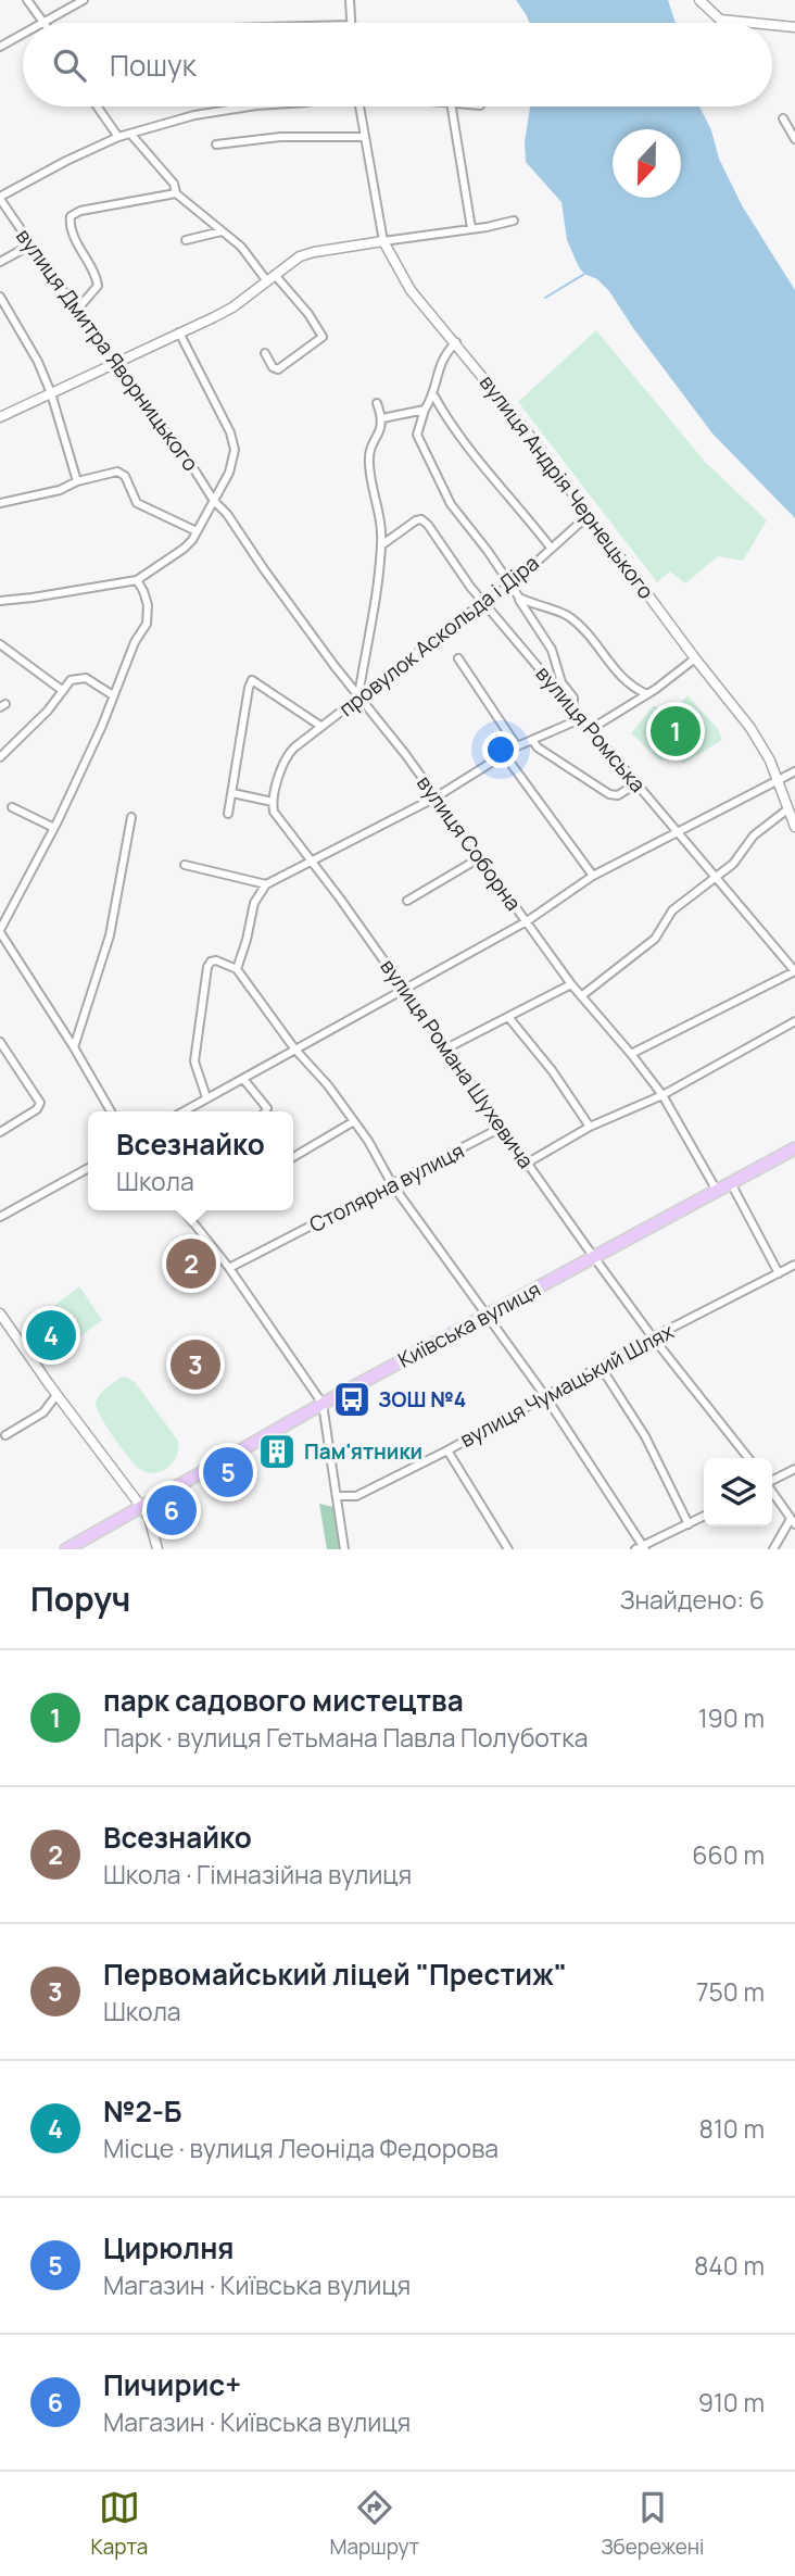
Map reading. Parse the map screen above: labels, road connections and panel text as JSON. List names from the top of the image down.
{
  "streets": {
    "main road": ["Київська вулиця"],
    "street": [
      "вулиця Дмитра Яворницького",
      "вулиця Андрія Чернецького",
      "провулок Аскольда і Діра",
      "вулиця Ромська",
      "вулиця Соборна",
      "вулиця Романа Шухевича",
      "Столярна вулиця",
      "вулиця Чумацький Шлях"
    ]
  },
  "crossings": [
    ["вулиця Дмитра Яворницького", "вулиця Соборна"],
    ["вулиця Андрія Чернецького", "провулок Аскольда і Діра"],
    ["провулок Аскольда і Діра", "вулиця Ромська"],
    ["провулок Аскольда і Діра", "вулиця Соборна"],
    ["вулиця Соборна", "Київська вулиця"],
    ["вулиця Романа Шухевича", "Столярна вулиця"],
    ["вулиця Романа Шухевича", "Київська вулиця"],
    ["вулиця Романа Шухевича", "вулиця Чумацький Шлях"]
  ],
  "places": {
    "bus stop": ["ЗОШ №4"],
    "building": ["Пам'ятники"]
  },
  "north": "bottom",
  "page": {
    "search": "Пошук",
    "pins": [
      "1",
      "2",
      "4",
      "3",
      "5",
      "6"
    ],
    "popup": ["Всезнайко", "Школа"],
    "heading": ["Поруч", "Знайдено: 6"],
    "list": [
      {
        "mark": "1",
        "name": "парк садового мистецтва",
        "note": "Парк · вулиця Гетьмана Павла Полуботка",
        "value": "190 m"
      },
      {
        "mark": "2",
        "name": "Всезнайко",
        "note": "Школа · Гімназійна вулиця",
        "value": "660 m"
      },
      {
        "mark": "3",
        "name": "Первомайський ліцей \"Престиж\"",
        "note": "Школа",
        "value": "750 m"
      },
      {
        "mark": "4",
        "name": "№2-Б",
        "note": "Місце · вулиця Леоніда Федорова",
        "value": "810 m"
      },
      {
        "mark": "5",
        "name": "Цирюлня",
        "note": "Магазин · Київська вулиця",
        "value": "840 m"
      },
      {
        "mark": "6",
        "name": "Пичирис+",
        "note": "Магазин · Київська вулиця",
        "value": "910 m"
      }
    ],
    "nav": ["Карта", "Маршрут", "Збережені"]
  }
}
